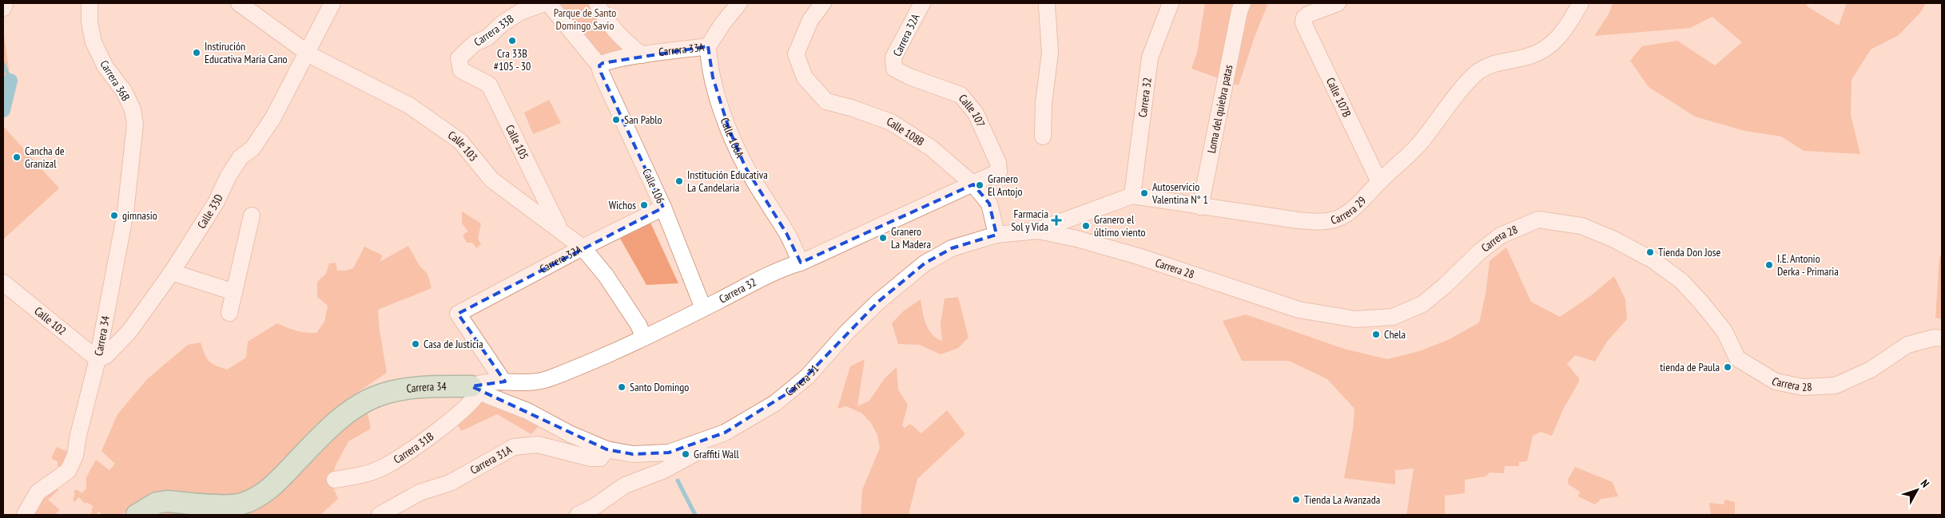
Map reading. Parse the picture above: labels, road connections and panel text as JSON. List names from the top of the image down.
{
  "streets": {
    "main road": ["Carrera 34"],
    "street": [
      "Carrera 33B",
      "Carrera 32A",
      "Carrera 33A",
      "Carrera 36B",
      "Carrera 32",
      "Calle 107B",
      "Loma del quiebra patas",
      "Calle 107",
      "Calle 108B",
      "Calle 106A",
      "Calle 105",
      "Calle 103",
      "Calle 106",
      "Carrera 29",
      "Calle 33D",
      "Carrera 28",
      "Calle 102",
      "Carrera 31",
      "Carrera 31B",
      "Carrera 31A"
    ]
  },
  "crossings": [
    ["Carrera 33B", "Calle 105"],
    ["Carrera 32A", "Carrera 32"],
    ["Carrera 32A", "Calle 107"],
    ["Carrera 32A", "Calle 103"],
    ["Carrera 32A", "Calle 106"],
    ["Carrera 33A", "Calle 106A"],
    ["Carrera 33A", "Calle 106"],
    ["Carrera 36B", "Carrera 34"],
    ["Carrera 32", "Calle 107"],
    ["Carrera 32", "Calle 108B"],
    ["Carrera 32", "Calle 106A"],
    ["Carrera 32", "Calle 103"],
    ["Carrera 32", "Calle 106"],
    ["Carrera 32", "Carrera 29"],
    ["Carrera 32", "Carrera 34"],
    ["Carrera 32", "Carrera 31B"],
    ["Calle 107B", "Carrera 29"],
    ["Loma del quiebra patas", "Carrera 29"],
    ["Calle 108B", "Carrera 31"],
    ["Calle 105", "Calle 103"],
    ["Calle 103", "Calle 33D"],
    ["Carrera 29", "Carrera 28"],
    ["Calle 33D", "Calle 102"],
    ["Calle 33D", "Carrera 34"],
    ["Carrera 28", "Carrera 31"],
    ["Calle 102", "Carrera 34"],
    ["Carrera 34", "Carrera 31B"]
  ],
  "parks": ["Parque de Santo Domingo Savio"],
  "places": {
    "other": [
      "Cra 33B #105 - 30",
      "Instirución Educativa María Cano",
      "San Pablo",
      "Cancha de Granizal",
      "Institución Educativa La Candelaria",
      "Granero El Antojo",
      "Autoservicio Valentina N° 1",
      "Wichos",
      "gimnasio",
      "Granero el último viento",
      "Granero La Madera",
      "Tienda Don Jose",
      "I.E. Antonio Derka - Primaria",
      "Chela",
      "Casa de Justicia",
      "tienda de Paula",
      "Santo Domingo",
      "Graffiti Wall",
      "Tienda La Avanzada"
    ],
    "health": ["Farmacia Sol y Vida"]
  },
  "north": "top right"
}
